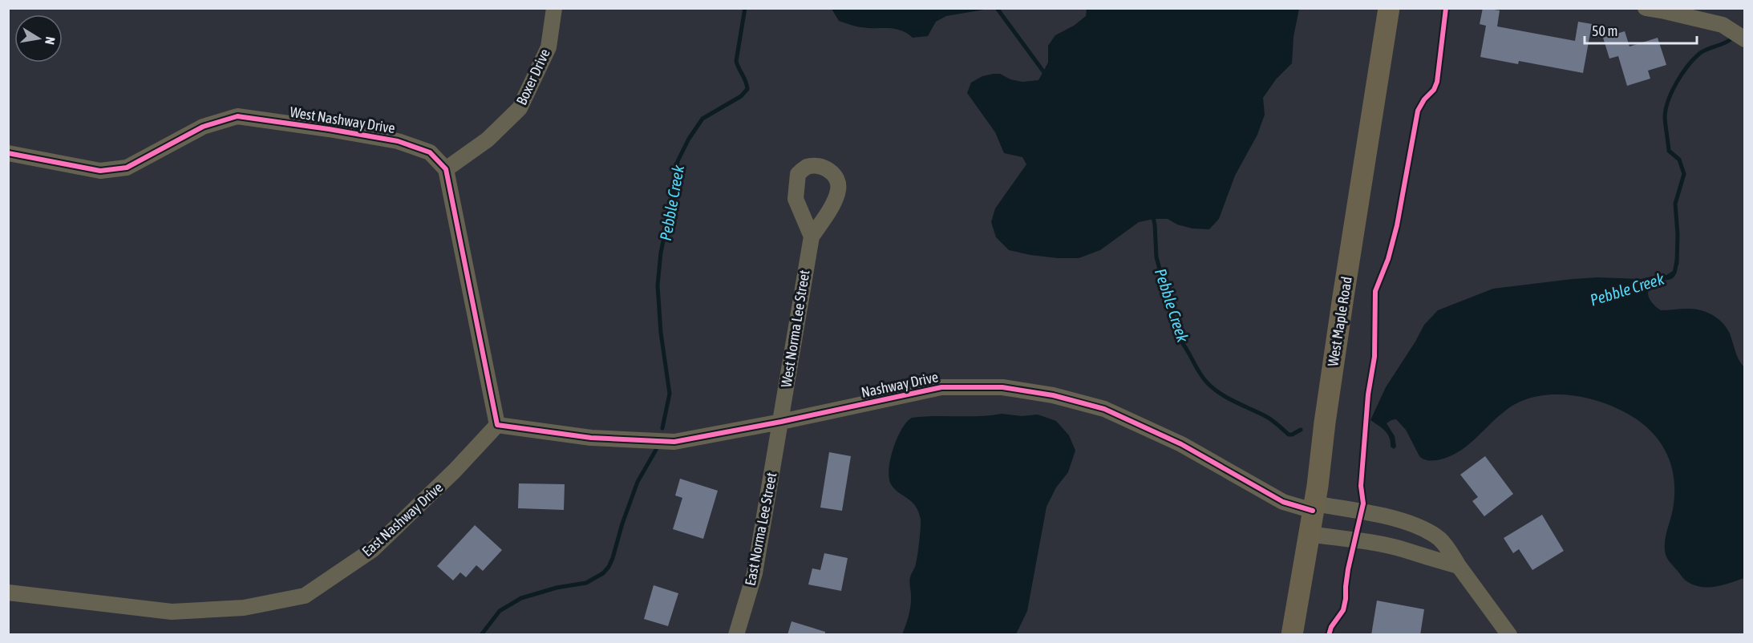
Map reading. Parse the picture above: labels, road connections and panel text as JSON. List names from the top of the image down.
{
  "streets": {
    "main road": ["West Maple Road"],
    "street": [
      "Boxer Drive",
      "West Nashway Drive",
      "West Norma Lee Street",
      "Nashway Drive",
      "East Nashway Drive",
      "East Norma Lee Street"
    ]
  },
  "crossings": [
    ["Boxer Drive", "West Nashway Drive"],
    ["West Maple Road", "Nashway Drive"],
    ["West Norma Lee Street", "Nashway Drive"],
    ["West Norma Lee Street", "East Norma Lee Street"],
    ["Nashway Drive", "East Nashway Drive"],
    ["Nashway Drive", "East Norma Lee Street"]
  ],
  "water": ["Pebble Creek"],
  "scale_bar": "50 m",
  "north": "right"
}
